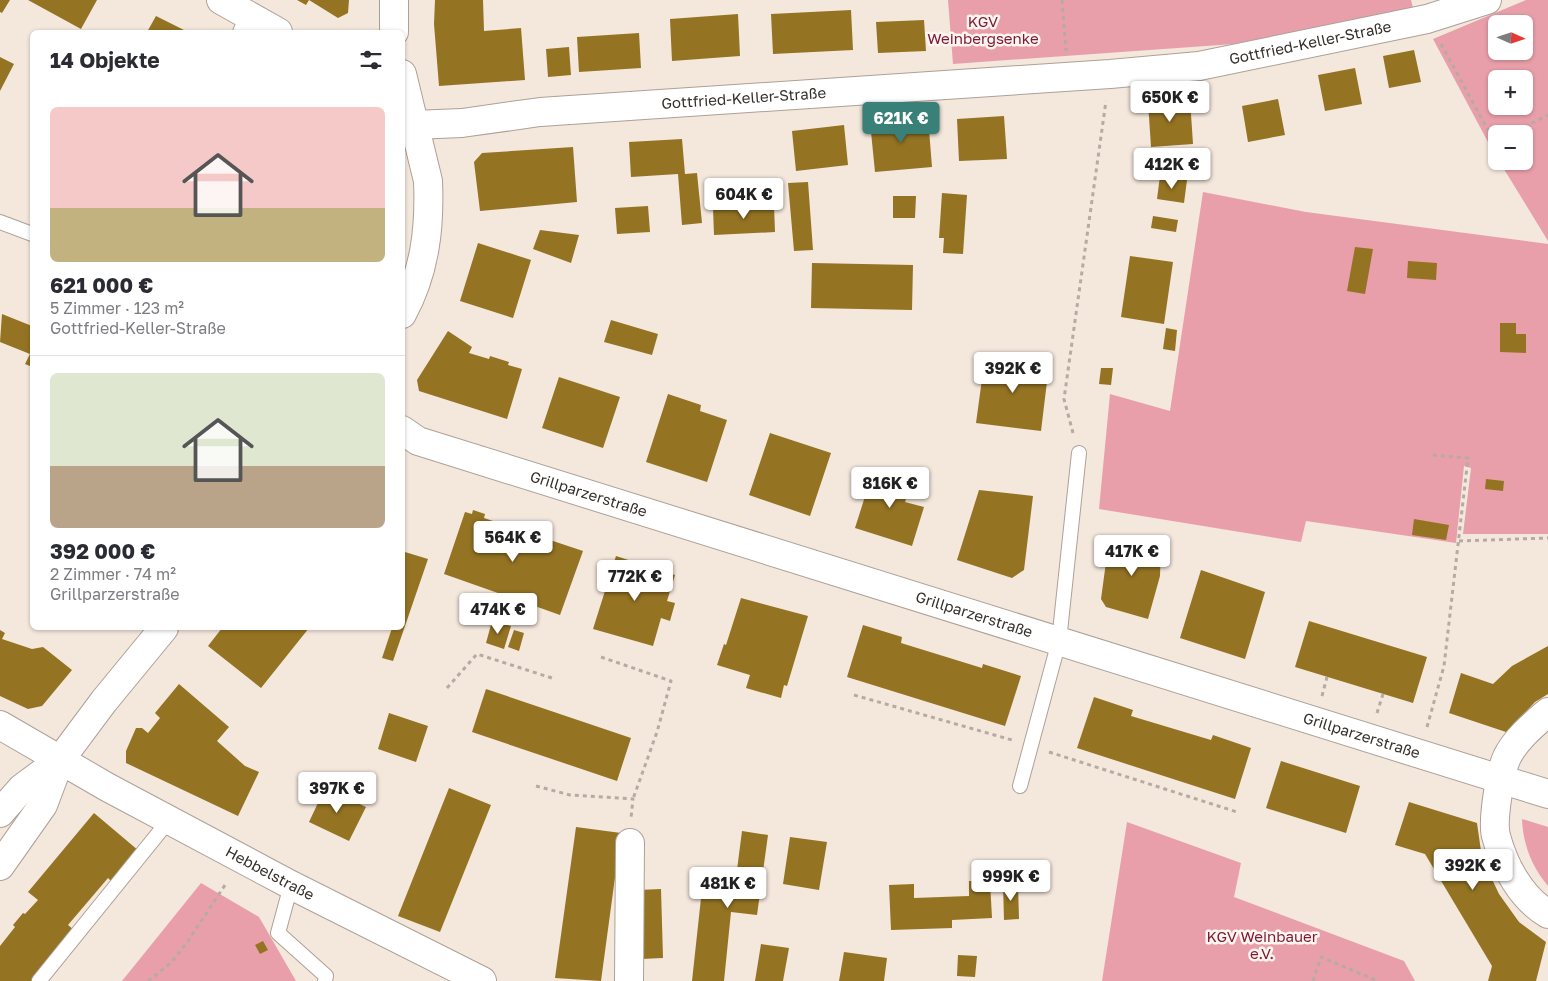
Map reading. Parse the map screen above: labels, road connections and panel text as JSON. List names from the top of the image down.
{
  "streets": {
    "street": ["Gottfried-Keller-Straße", "Grillparzerstraße", "Hebbelstraße"]
  },
  "parks": ["KGV Weinbergsenke", "KGV Weinbauer e.V."],
  "north": "right",
  "page": {
    "map_buttons": ["+", "−"],
    "heading": "14 Objekte",
    "price": [
      "650K €",
      "621K €",
      "412K €",
      "604K €",
      "392K €",
      "816K €",
      "564K €",
      "417K €",
      "772K €",
      "474K €",
      "397K €",
      "392K €",
      "999K €",
      "481K €"
    ],
    "list": [
      {
        "name": "621 000 €",
        "note": "5 Zimmer · 123 m² · Gottfried-Keller-Straße"
      },
      {
        "name": "392 000 €",
        "note": "2 Zimmer · 74 m² · Grillparzerstraße"
      }
    ]
  }
}
